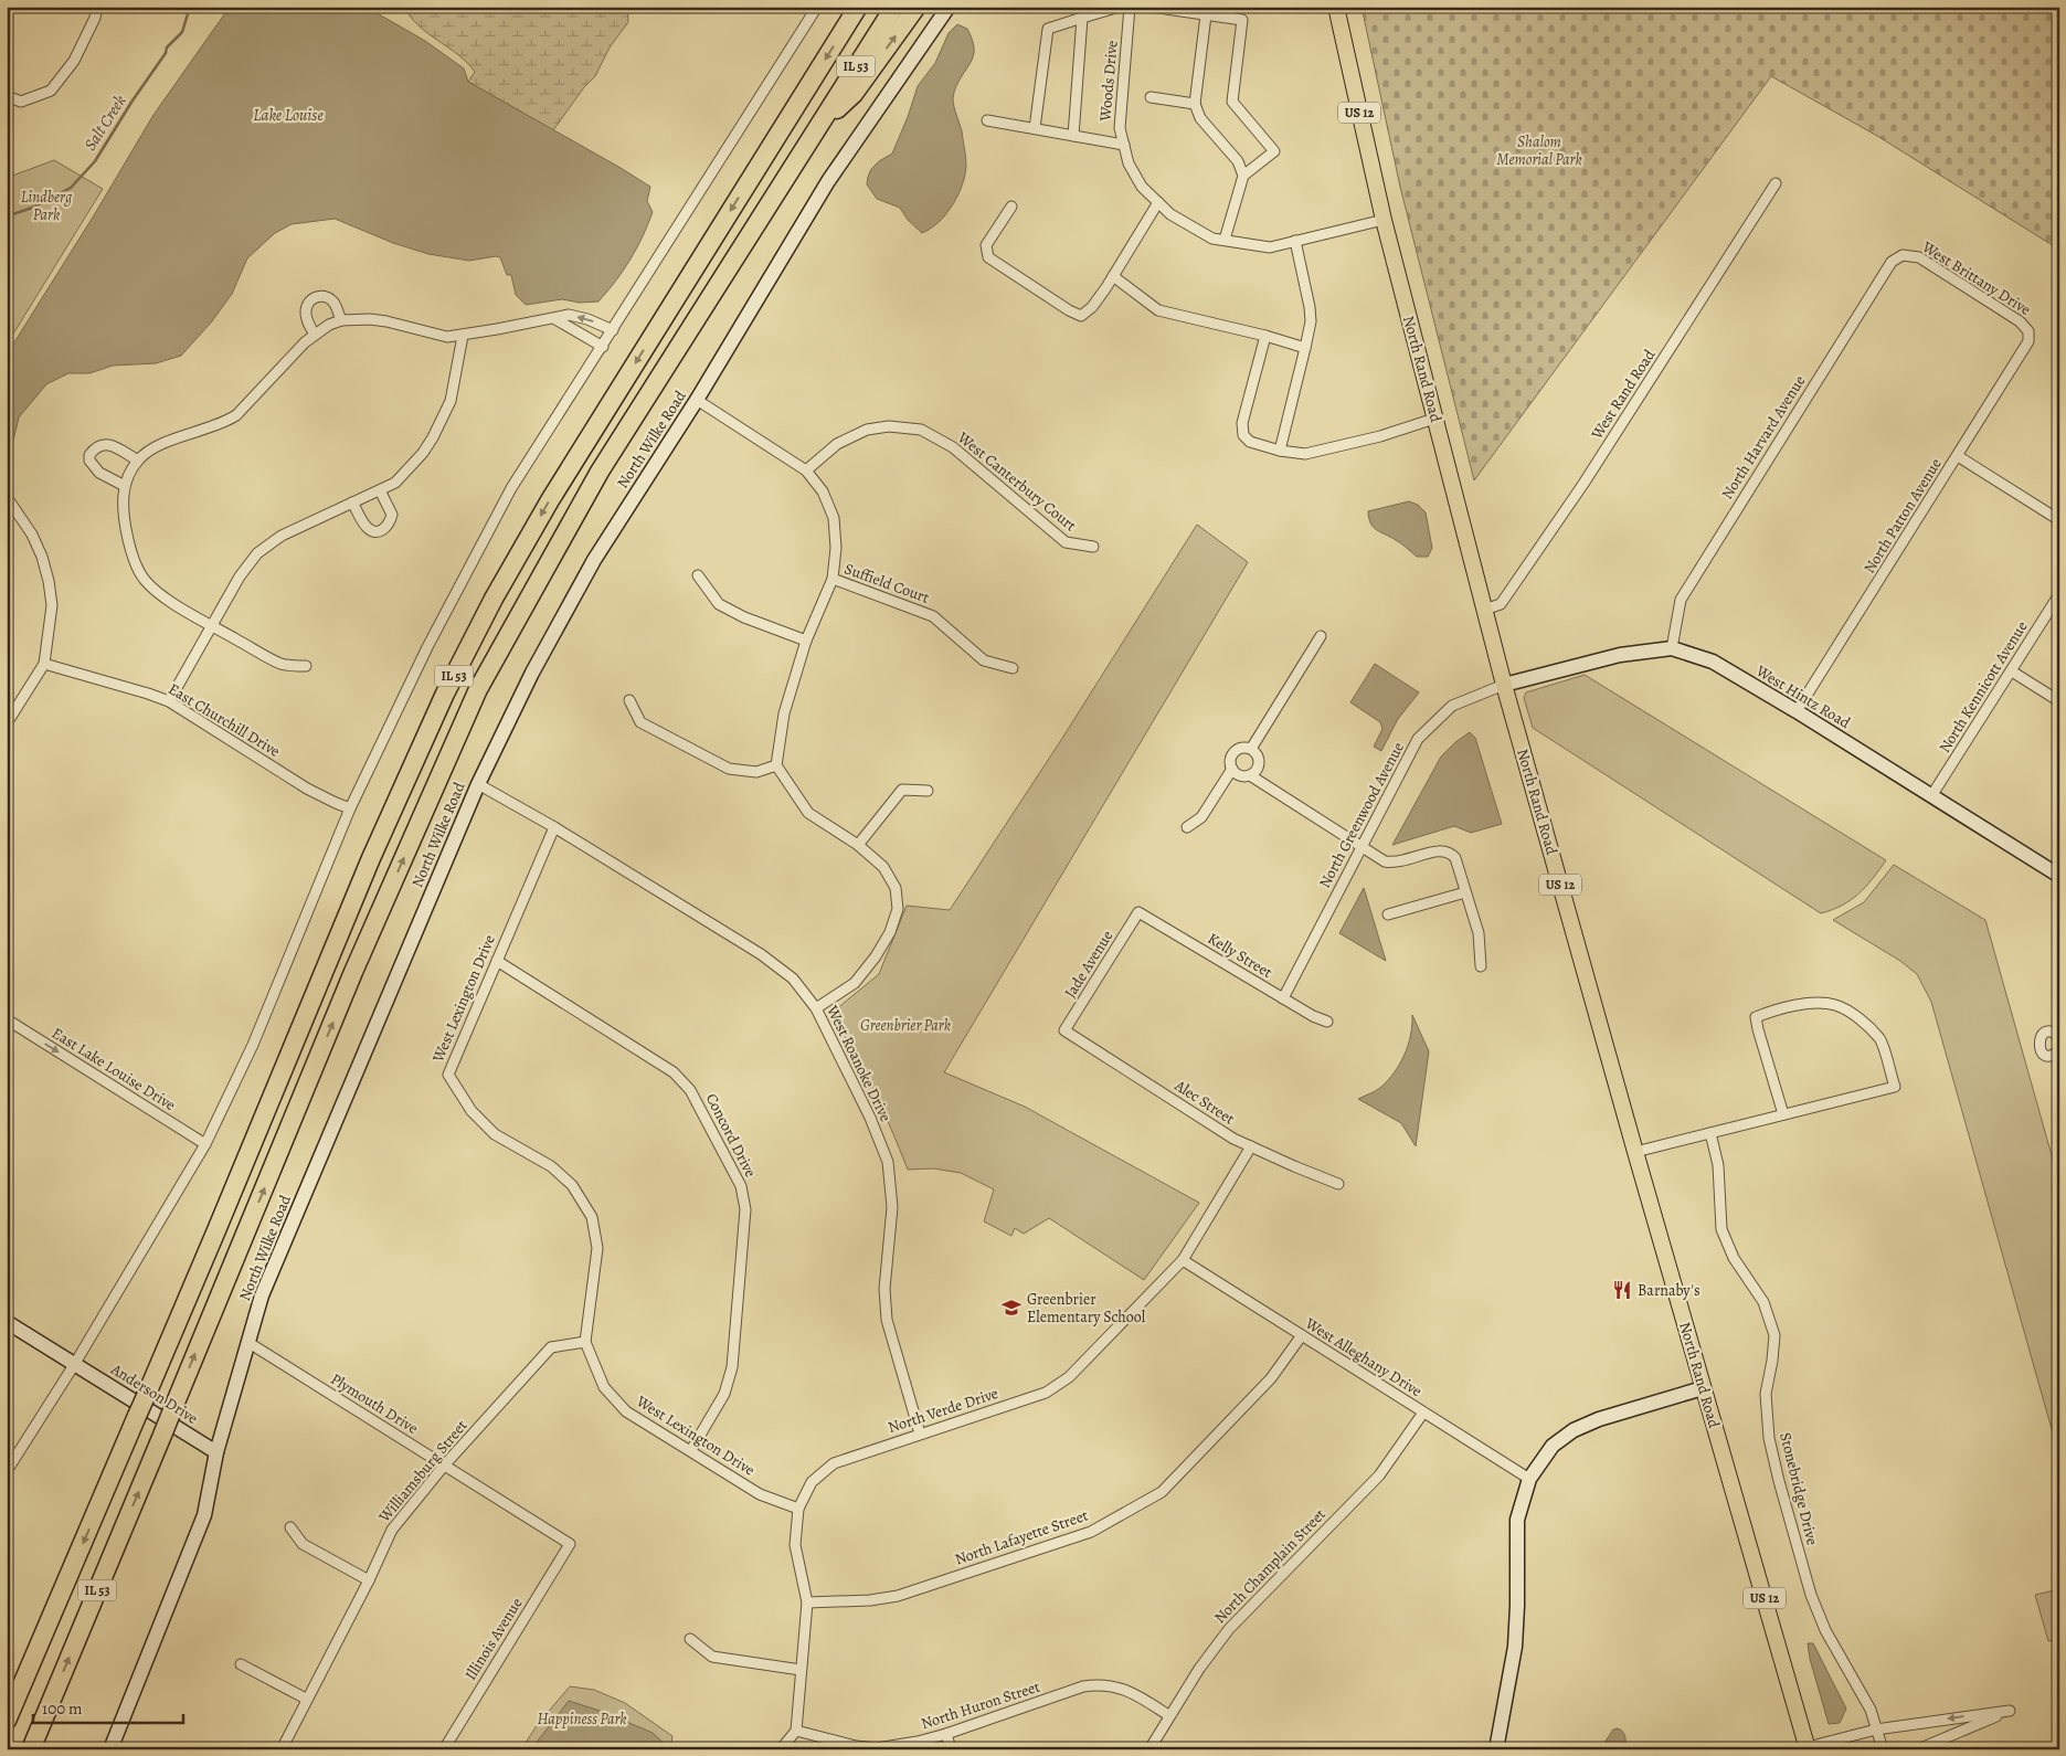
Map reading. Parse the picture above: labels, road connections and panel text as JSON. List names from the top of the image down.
{
  "streets": {
    "highway": ["IL 53"],
    "main road": ["US 12", "North Rand Road"],
    "street": [
      "Woods Drive",
      "West Brittany Drive",
      "West Rand Road",
      "North Harvard Avenue",
      "North Wilke Road",
      "West Canterbury Court",
      "North Patton Avenue",
      "Suffield Court",
      "North Kennicott Avenue",
      "West Hintz Road",
      "East Churchill Drive",
      "North Greenwood Avenue",
      "Kelly Street",
      "Jade Avenue",
      "West Lexington Drive",
      "West Roanoke Drive",
      "East Lake Louise Drive",
      "Alec Street",
      "Concord Drive",
      "West Alleghany Drive",
      "Anderson Drive",
      "Plymouth Drive",
      "North Verde Drive",
      "Williamsburg Street",
      "Stonebridge Drive",
      "North Lafayette Street",
      "North Champlain Street",
      "Illinois Avenue",
      "North Huron Street"
    ]
  },
  "crossings": [
    ["Woods Drive", "North Rand Road"],
    ["West Brittany Drive", "North Harvard Avenue"],
    ["West Brittany Drive", "North Patton Avenue"],
    ["North Rand Road", "West Rand Road"],
    ["North Rand Road", "West Hintz Road"],
    ["North Rand Road", "North Greenwood Avenue"],
    ["North Harvard Avenue", "West Hintz Road"],
    ["North Wilke Road", "West Roanoke Drive"],
    ["North Wilke Road", "Anderson Drive"],
    ["North Wilke Road", "Plymouth Drive"],
    ["North Patton Avenue", "West Hintz Road"],
    ["North Kennicott Avenue", "West Hintz Road"],
    ["West Hintz Road", "North Greenwood Avenue"],
    ["North Greenwood Avenue", "Kelly Street"],
    ["Kelly Street", "Jade Avenue"],
    ["Jade Avenue", "Alec Street"],
    ["West Lexington Drive", "West Roanoke Drive"],
    ["West Lexington Drive", "Concord Drive"],
    ["West Lexington Drive", "North Verde Drive"],
    ["West Lexington Drive", "Williamsburg Street"],
    ["West Roanoke Drive", "North Verde Drive"],
    ["Alec Street", "North Verde Drive"],
    ["West Alleghany Drive", "North Verde Drive"],
    ["West Alleghany Drive", "North Lafayette Street"],
    ["West Alleghany Drive", "North Champlain Street"],
    ["Plymouth Drive", "Williamsburg Street"],
    ["Plymouth Drive", "Illinois Avenue"],
    ["North Verde Drive", "North Lafayette Street"],
    ["North Verde Drive", "North Huron Street"],
    ["North Champlain Street", "North Huron Street"]
  ],
  "one_way": ["East Lake Louise Drive"],
  "water": ["Lake Louise", "Salt Creek"],
  "parks": [
    "Shalom Memorial Park",
    "Lindberg Park",
    "Greenbrier Park",
    "Happiness Park"
  ],
  "places": {
    "restaurant": ["Barnaby's"],
    "school or university": ["Greenbrier Elementary School"]
  },
  "scale_bar": "100 m"
}
